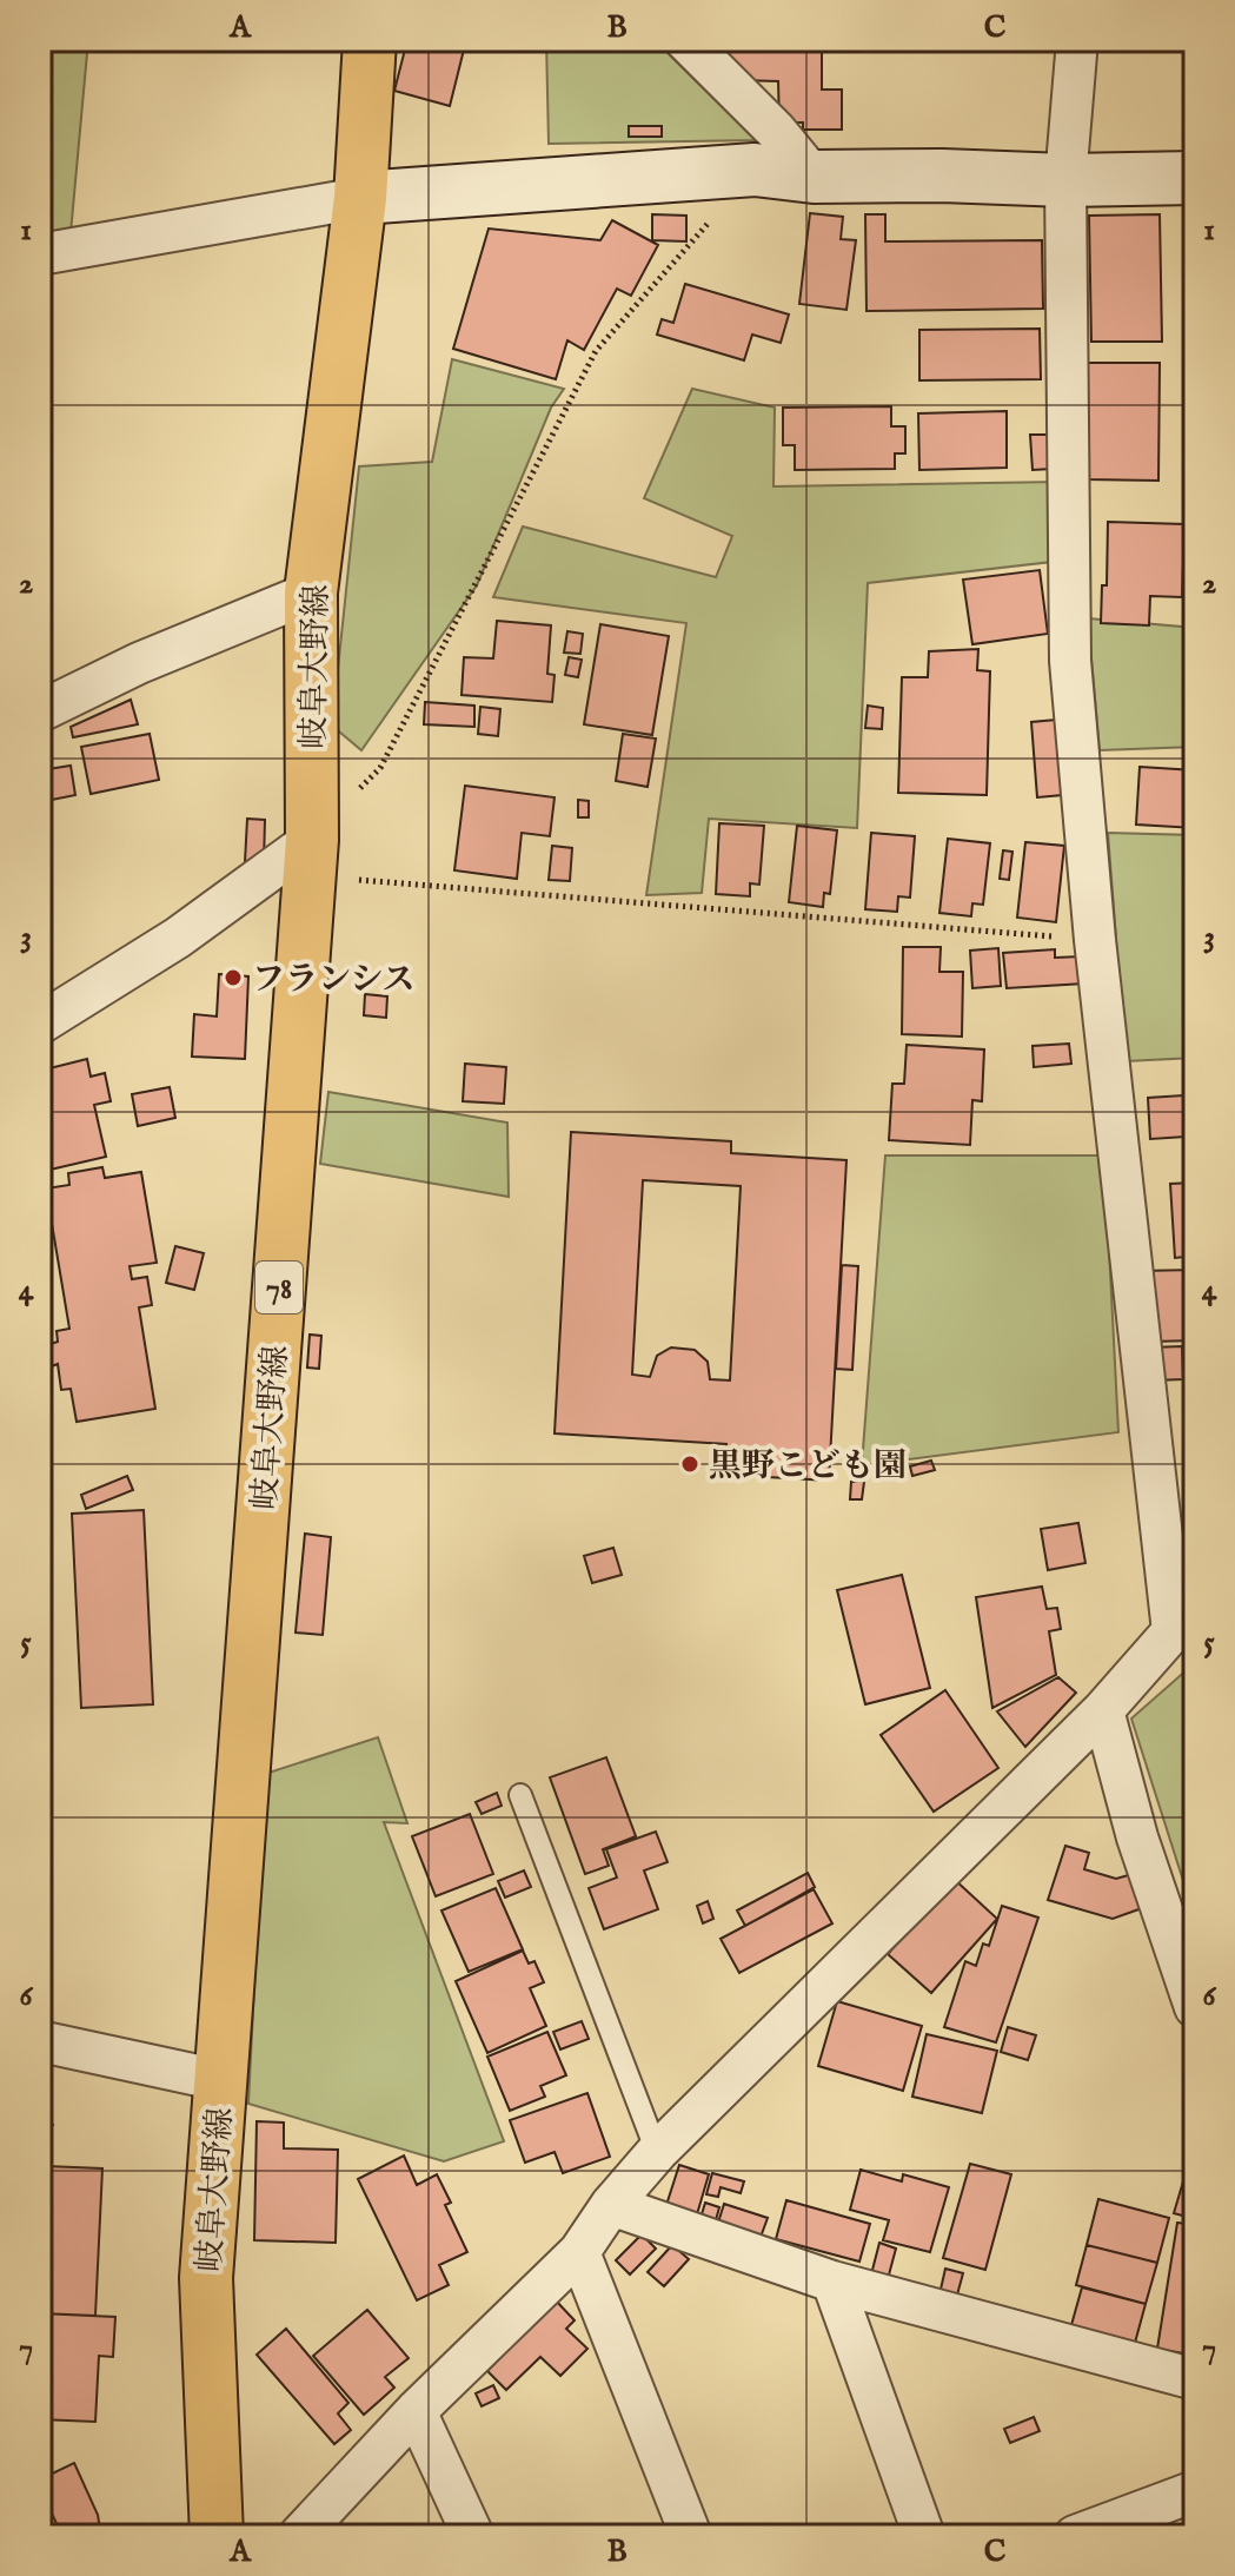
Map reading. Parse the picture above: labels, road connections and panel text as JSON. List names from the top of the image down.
{
  "streets": {
    "main road": ["岐阜大野線", "78"]
  },
  "places": ["フランシス", "黒野こども園"],
  "grid": {
    "columns": ["A", "B", "C"],
    "rows": [
      "1",
      "2",
      "3",
      "4",
      "5",
      "6",
      "7"
    ]
  }
}
